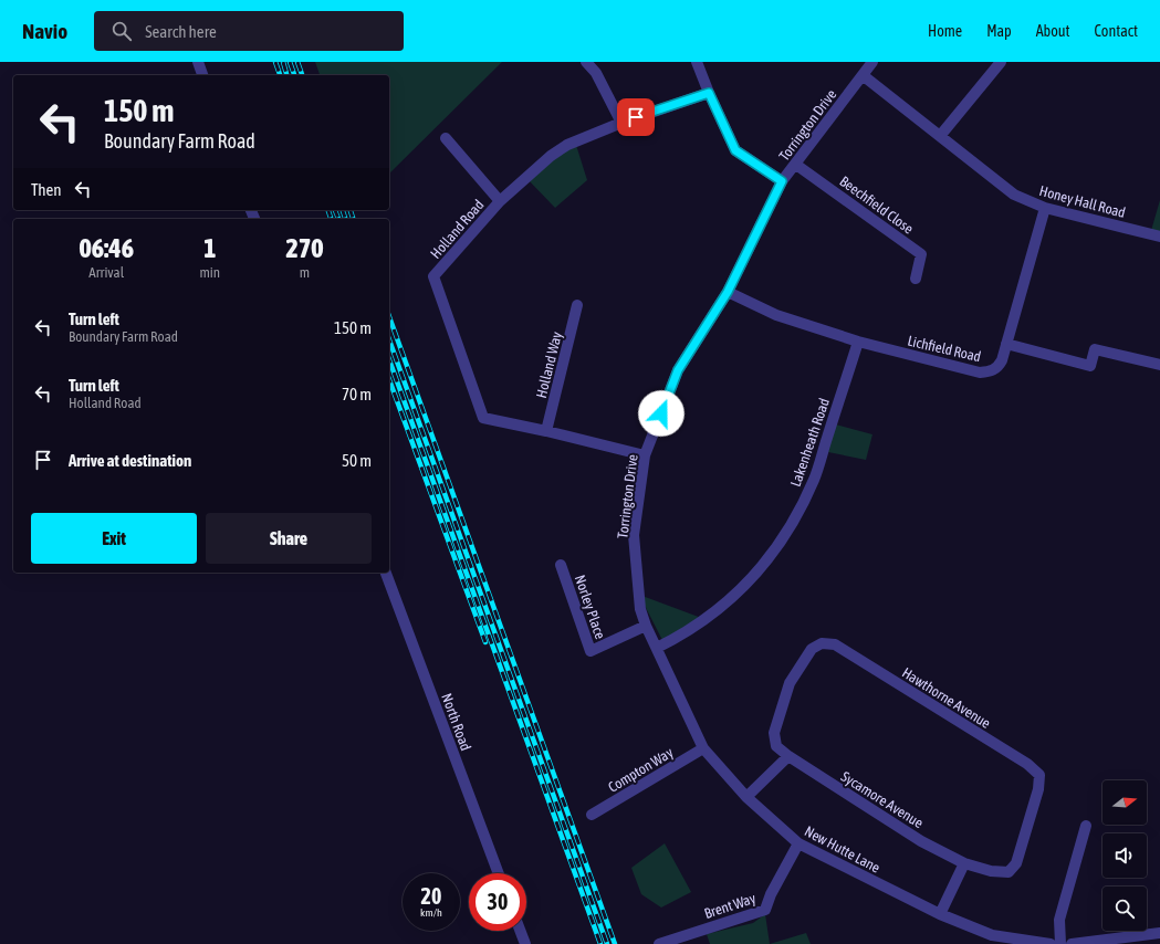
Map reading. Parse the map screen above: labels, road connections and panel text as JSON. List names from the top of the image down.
{
  "streets": {
    "street": [
      "Torrington Drive",
      "Honey Hall Road",
      "Beechfield Close",
      "Holland Road",
      "Lichfield Road",
      "Holland Way",
      "Lakenheath Road",
      "Norley Place",
      "Hawthorne Avenue",
      "North Road",
      "Compton Way",
      "Sycamore Avenue",
      "New Hutte Lane",
      "Brent Way"
    ]
  },
  "crossings": [
    ["Torrington Drive", "Honey Hall Road"],
    ["Torrington Drive", "Beechfield Close"],
    ["Torrington Drive", "Holland Road"],
    ["Torrington Drive", "Lichfield Road"],
    ["Torrington Drive", "Norley Place"],
    ["Torrington Drive", "New Hutte Lane"],
    ["Honey Hall Road", "Lichfield Road"],
    ["Holland Road", "Holland Way"],
    ["Lichfield Road", "Lakenheath Road"],
    ["Lakenheath Road", "New Hutte Lane"],
    ["Norley Place", "New Hutte Lane"],
    ["Hawthorne Avenue", "Sycamore Avenue"],
    ["Compton Way", "New Hutte Lane"],
    ["New Hutte Lane", "Brent Way"]
  ],
  "north": "right",
  "page": {
    "header": "Navio",
    "search": "Search here",
    "nav": [
      "Home",
      "Map",
      "About",
      "Contact"
    ],
    "turn": ["150 m", "Boundary Farm Road"],
    "then": "Then",
    "eta": [
      "06:46",
      "Arrival",
      "1",
      "min",
      "270",
      "m"
    ],
    "list": [
      {
        "name": "Turn left",
        "note": "Boundary Farm Road",
        "value": "150 m"
      },
      {
        "name": "Turn left",
        "note": "Holland Road",
        "value": "70 m"
      },
      {
        "name": "Arrive at destination",
        "value": "50 m"
      }
    ],
    "buttons": ["Exit", "Share"],
    "speed": "20 km/h",
    "limit": "30"
  }
}
